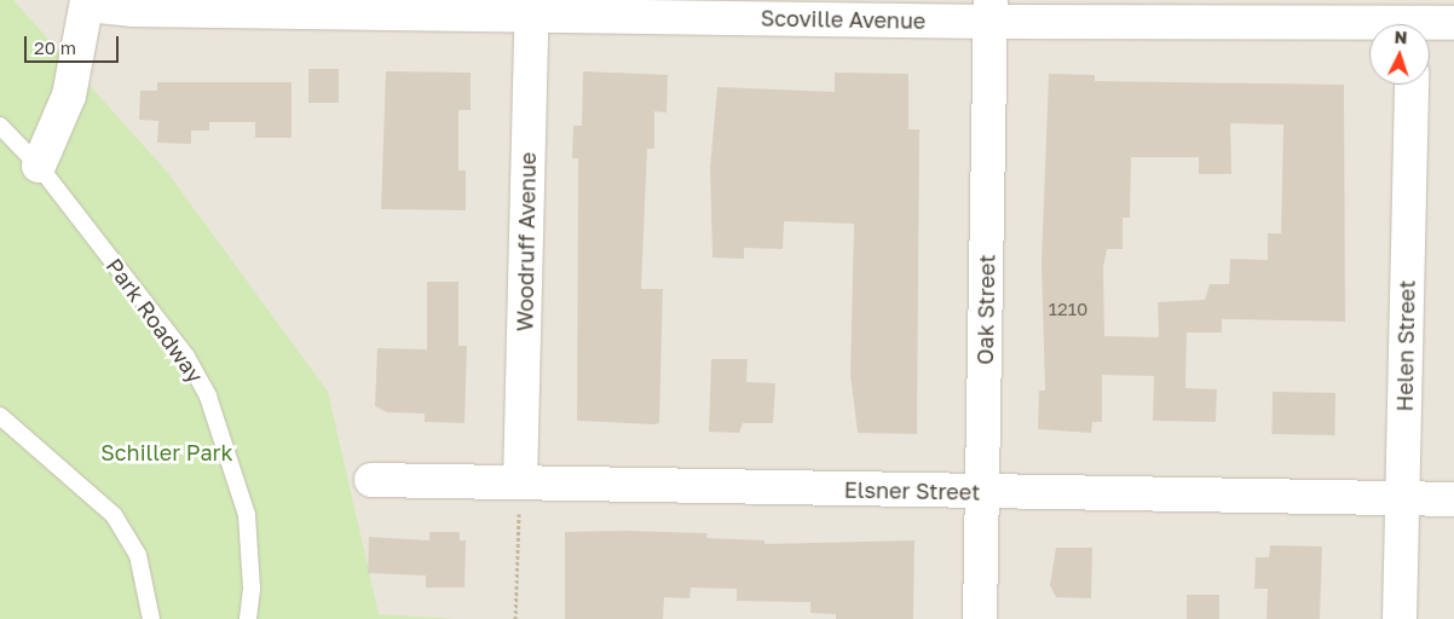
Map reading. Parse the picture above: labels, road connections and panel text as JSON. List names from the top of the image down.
{
  "streets": {
    "street": [
      "Scoville Avenue",
      "Woodruff Avenue",
      "Oak Street",
      "Helen Street",
      "Elsner Street"
    ],
    "lane": ["Park Roadway"]
  },
  "crossings": [
    ["Scoville Avenue", "Woodruff Avenue"],
    ["Scoville Avenue", "Oak Street"],
    ["Woodruff Avenue", "Elsner Street"],
    ["Oak Street", "Elsner Street"],
    ["Helen Street", "Elsner Street"]
  ],
  "parks": ["Schiller Park"],
  "house_numbers": ["1210"],
  "scale_bar": "20 m",
  "north": "top"
}
